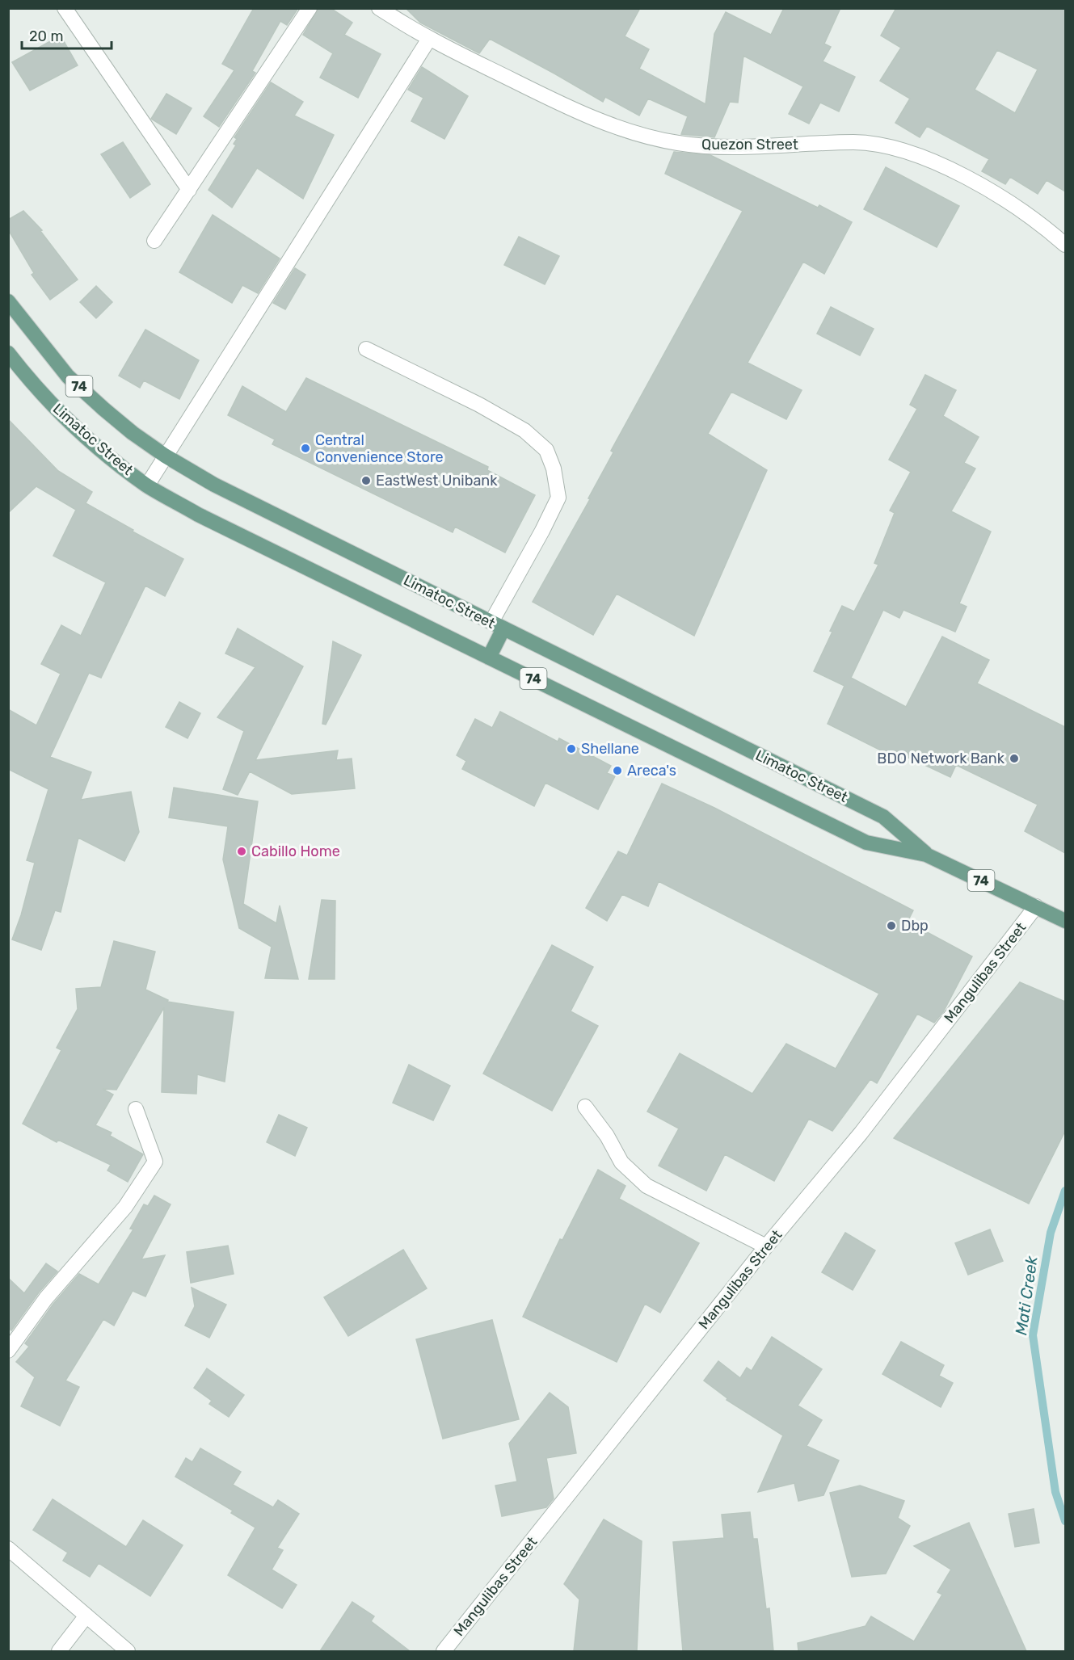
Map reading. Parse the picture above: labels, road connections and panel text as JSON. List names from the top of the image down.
{
  "streets": {
    "main road": ["74", "Limatoc Street"],
    "street": ["Quezon Street", "Mangulibas Street"]
  },
  "crossings": [
    ["74", "Limatoc Street"],
    ["74", "Mangulibas Street"],
    ["Limatoc Street", "Mangulibas Street"]
  ],
  "water": ["Mati Creek"],
  "places": [
    "Central Convenience Store",
    "EastWest Unibank",
    "Shellane",
    "BDO Network Bank",
    "Areca's",
    "Cabillo Home",
    "Dbp"
  ],
  "scale_bar": "20 m"
}
